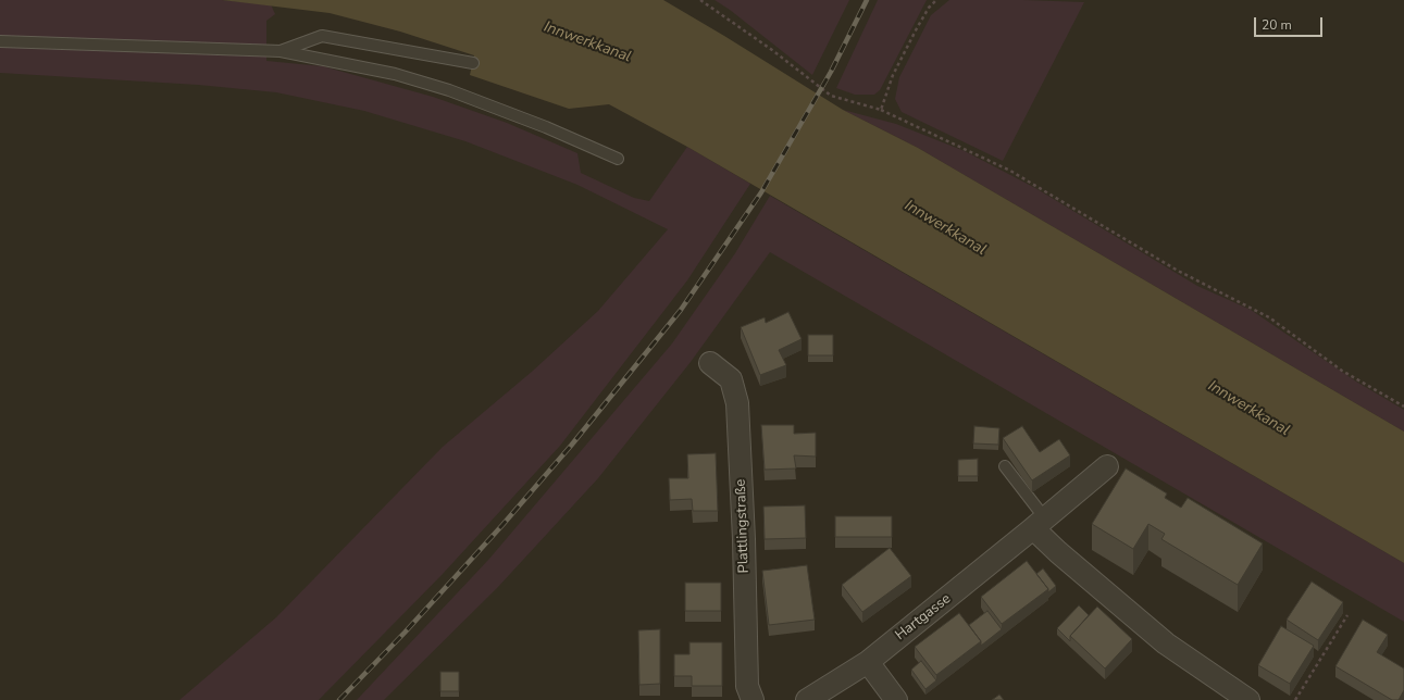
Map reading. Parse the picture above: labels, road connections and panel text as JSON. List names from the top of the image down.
{
  "streets": {
    "street": ["Plattlingstraße", "Hartgasse"]
  },
  "water": ["Innwerkkanal"],
  "scale_bar": "20 m"
}
